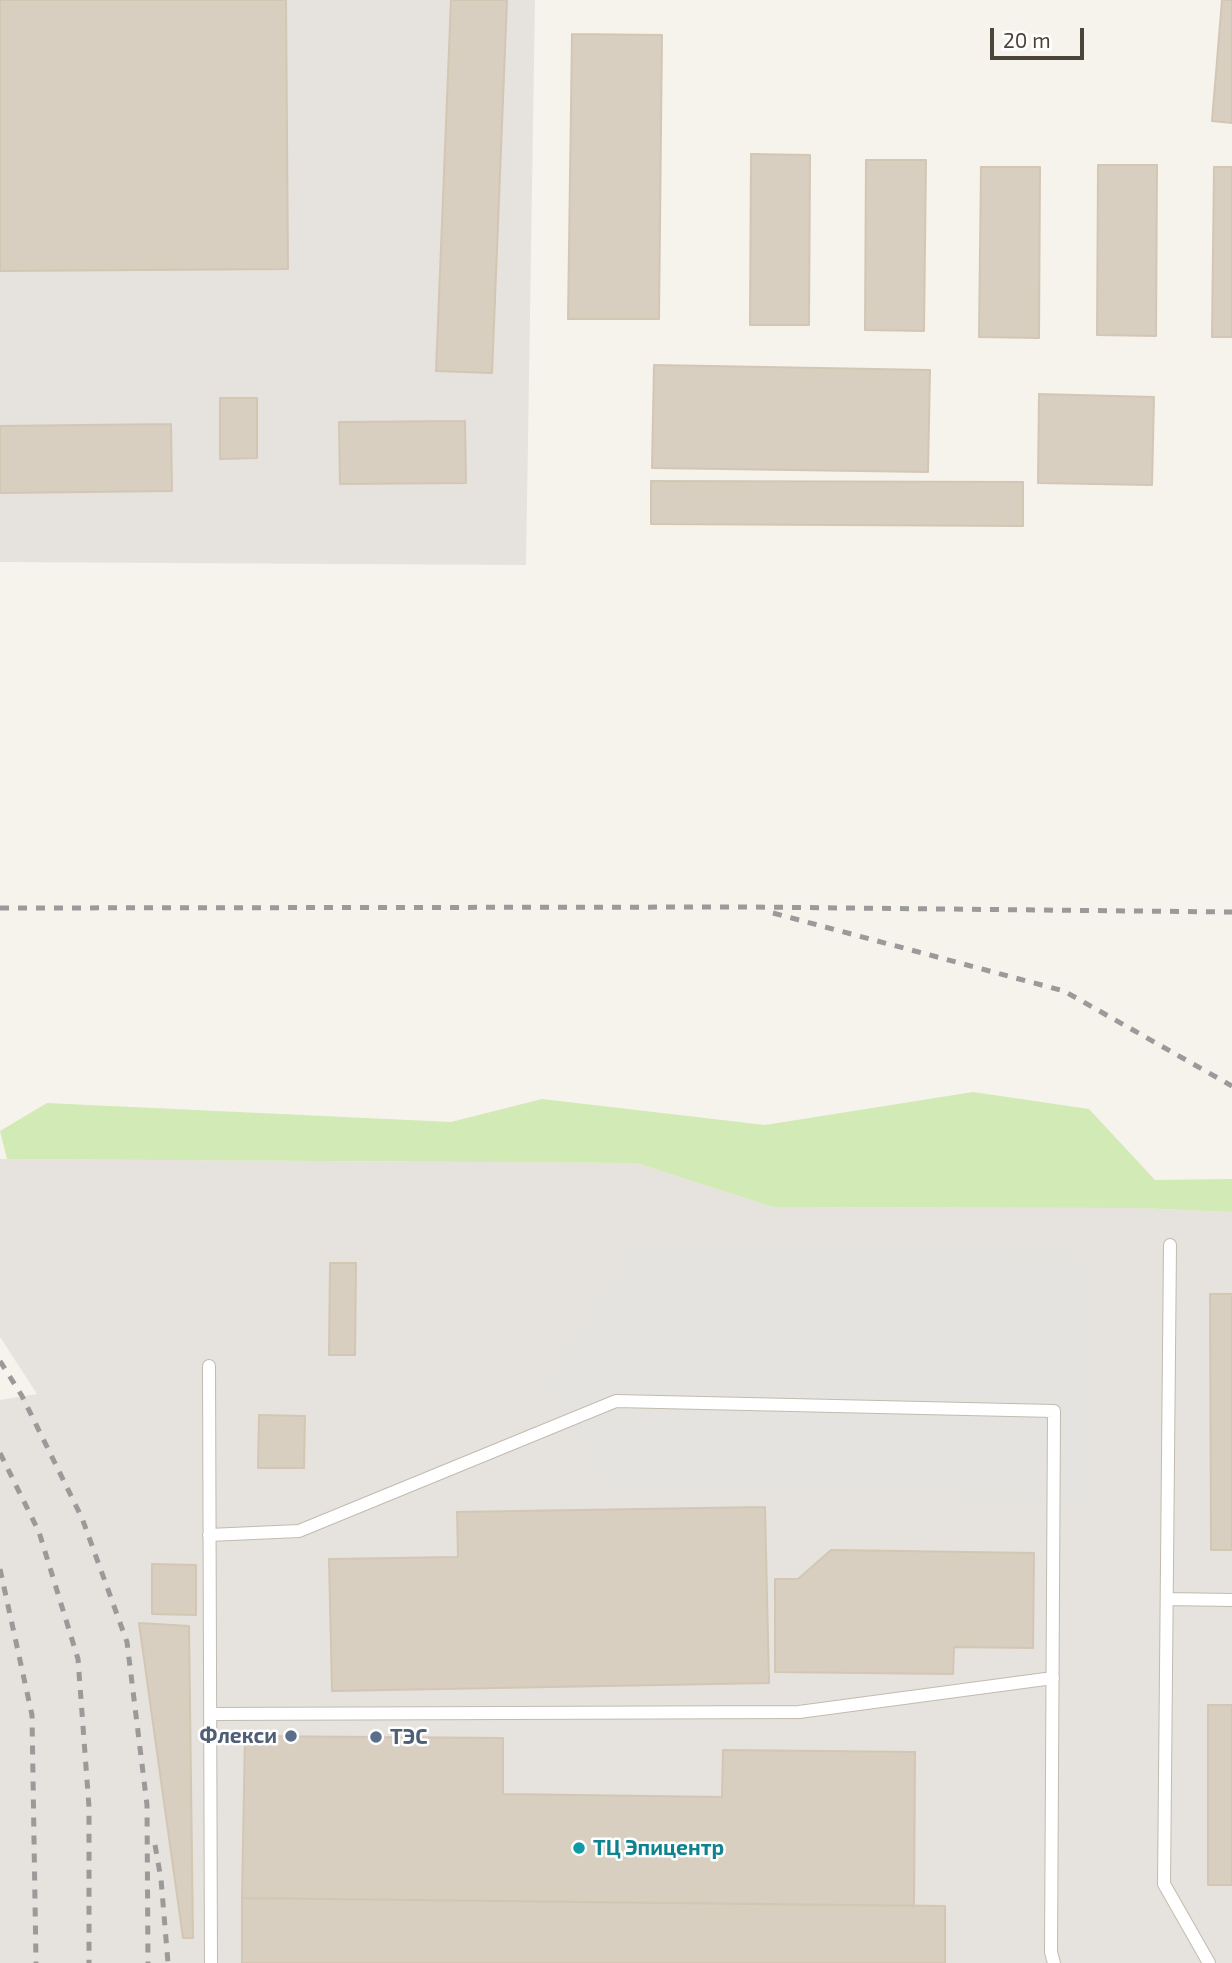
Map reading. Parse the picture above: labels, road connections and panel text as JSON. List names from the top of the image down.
{
  "places": ["Флекси", "ТЭС", "ТЦ Эпицентр"],
  "scale_bar": "20 m"
}
